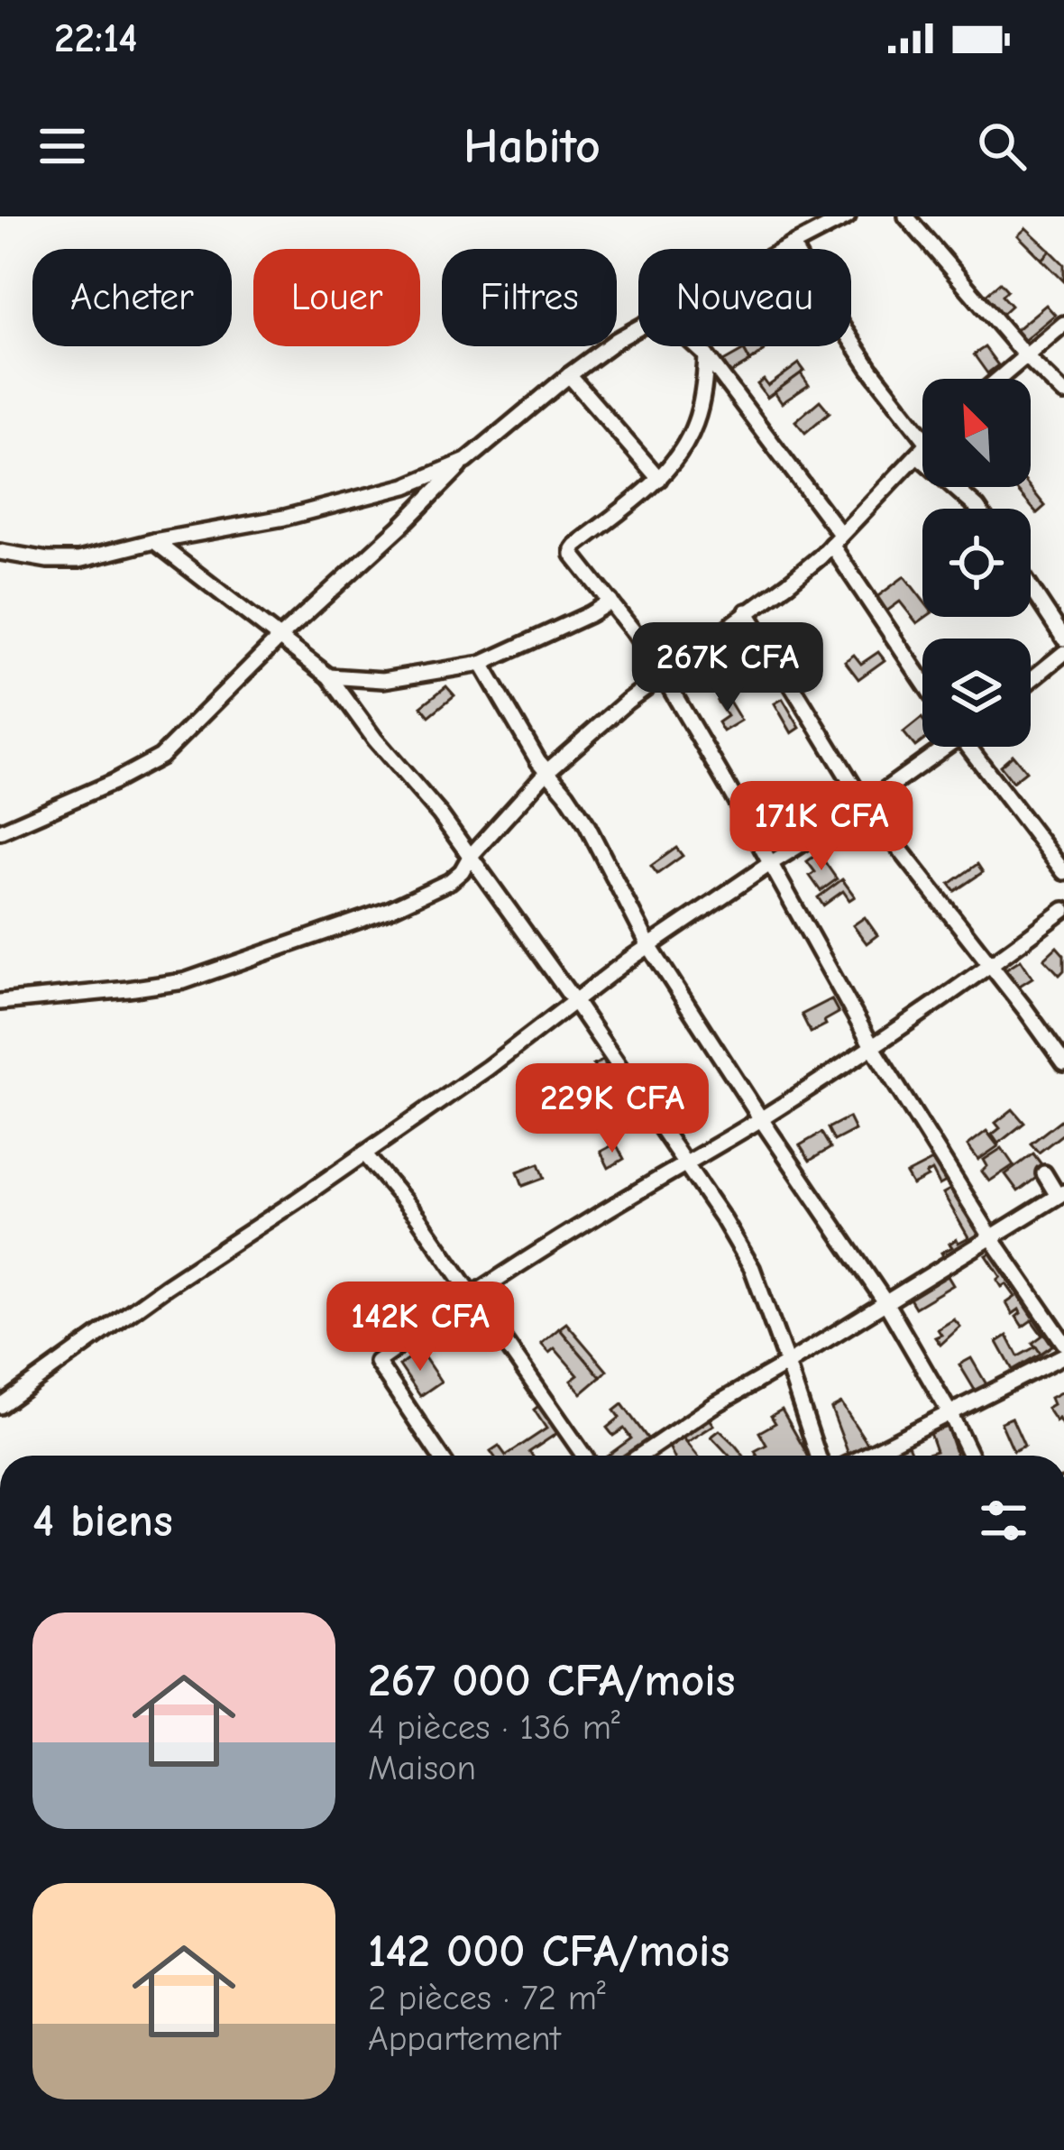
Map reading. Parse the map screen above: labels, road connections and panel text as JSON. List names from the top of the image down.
{
  "north": "top left",
  "page": {
    "status": "22:14",
    "header": "Habito",
    "chip": [
      "Acheter",
      "Louer",
      "Filtres",
      "Nouveau"
    ],
    "price": [
      "267K CFA",
      "171K CFA",
      "229K CFA",
      "142K CFA"
    ],
    "heading": "4 biens",
    "list": [
      {
        "name": "267 000 CFA/mois",
        "note": "4 pièces · 136 m² · Maison"
      },
      {
        "name": "142 000 CFA/mois",
        "note": "2 pièces · 72 m² · Appartement"
      }
    ]
  }
}
